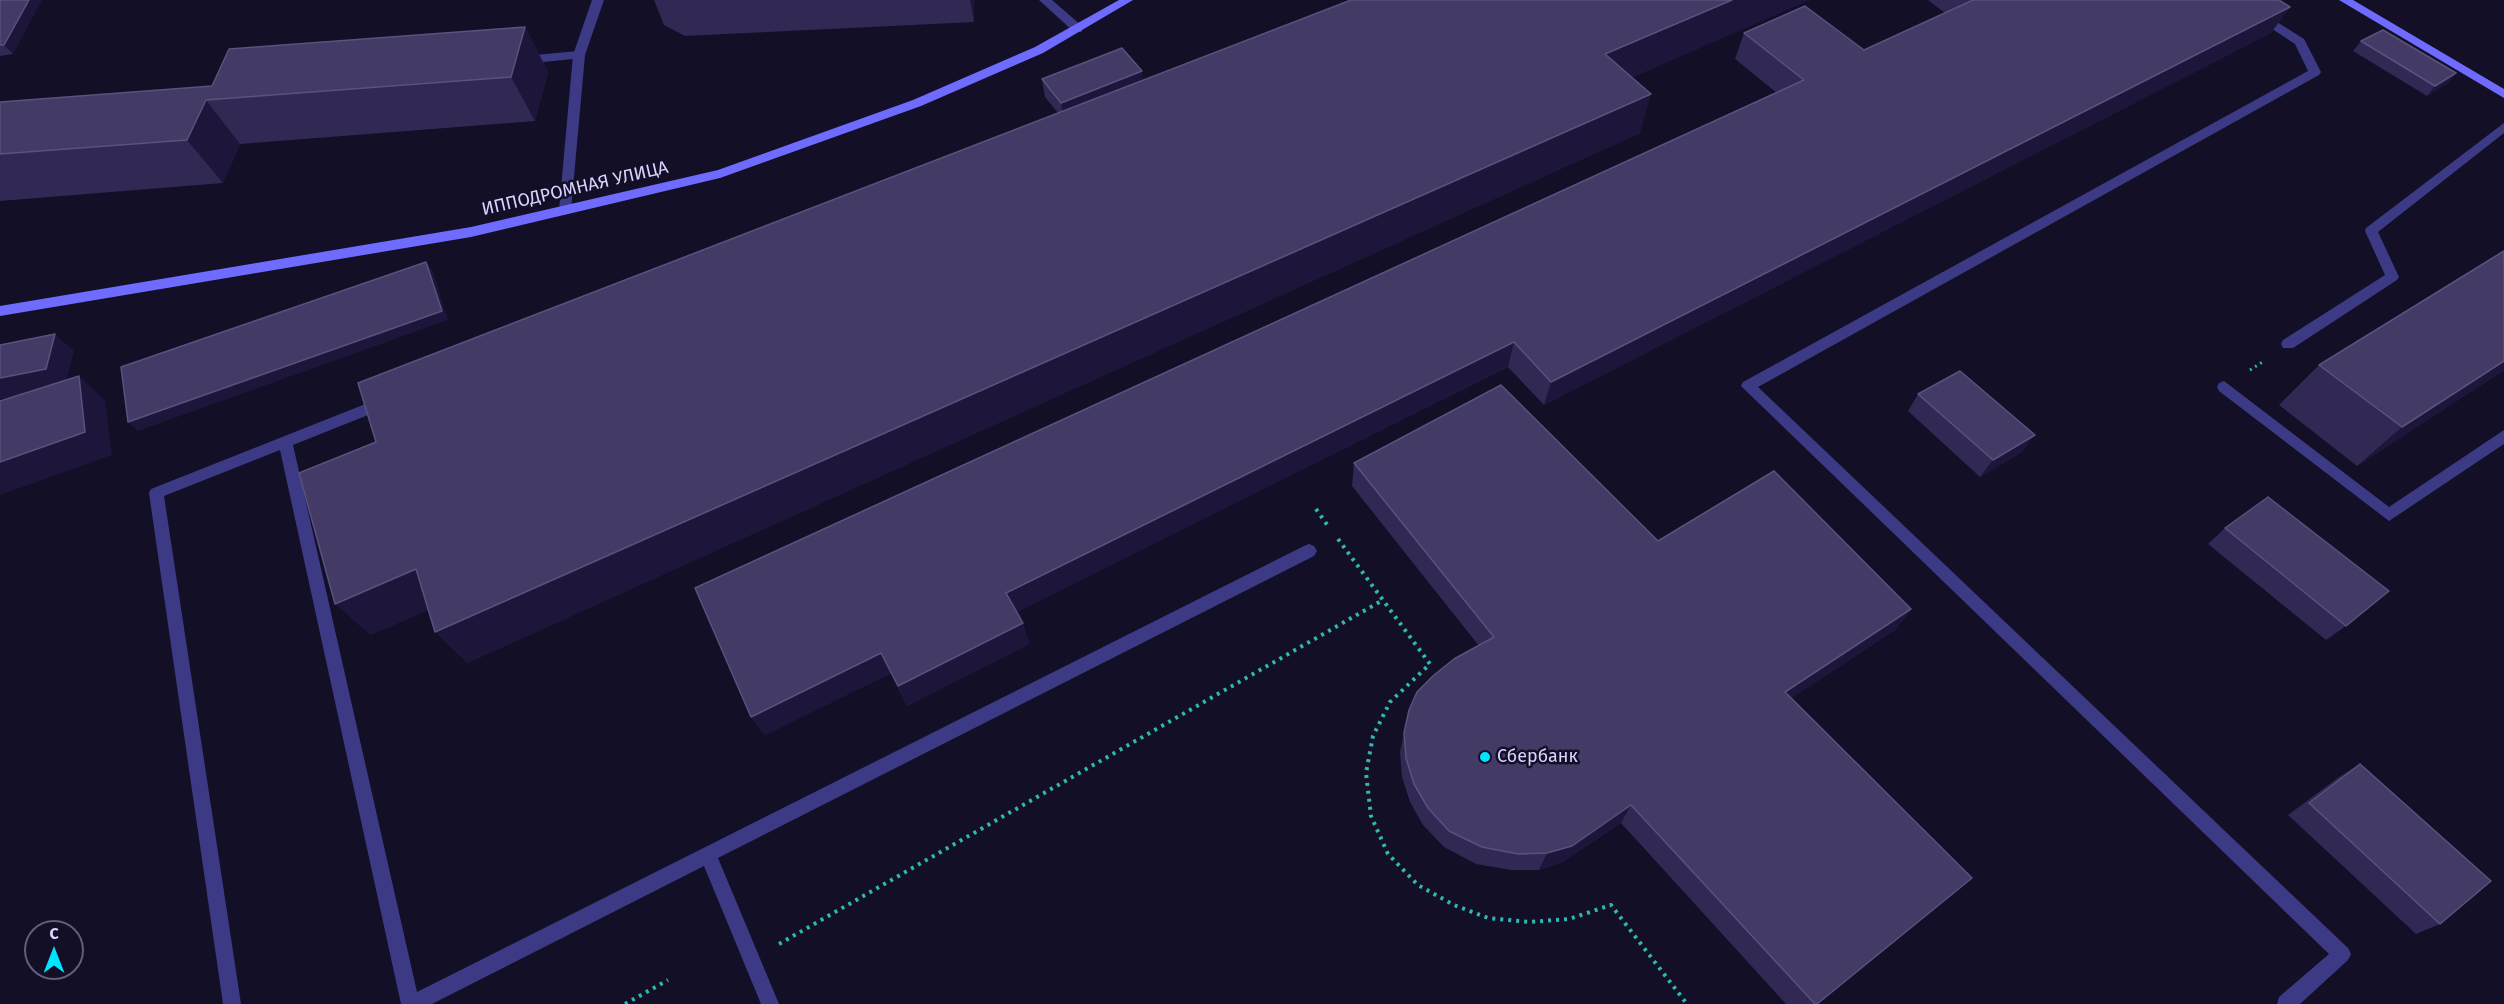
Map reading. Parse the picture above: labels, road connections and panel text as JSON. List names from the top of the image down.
{
  "streets": {
    "street": ["ИППОДРОМНАЯ УЛИЦА"]
  },
  "places": ["Сбербанк"],
  "north": "top"
}
